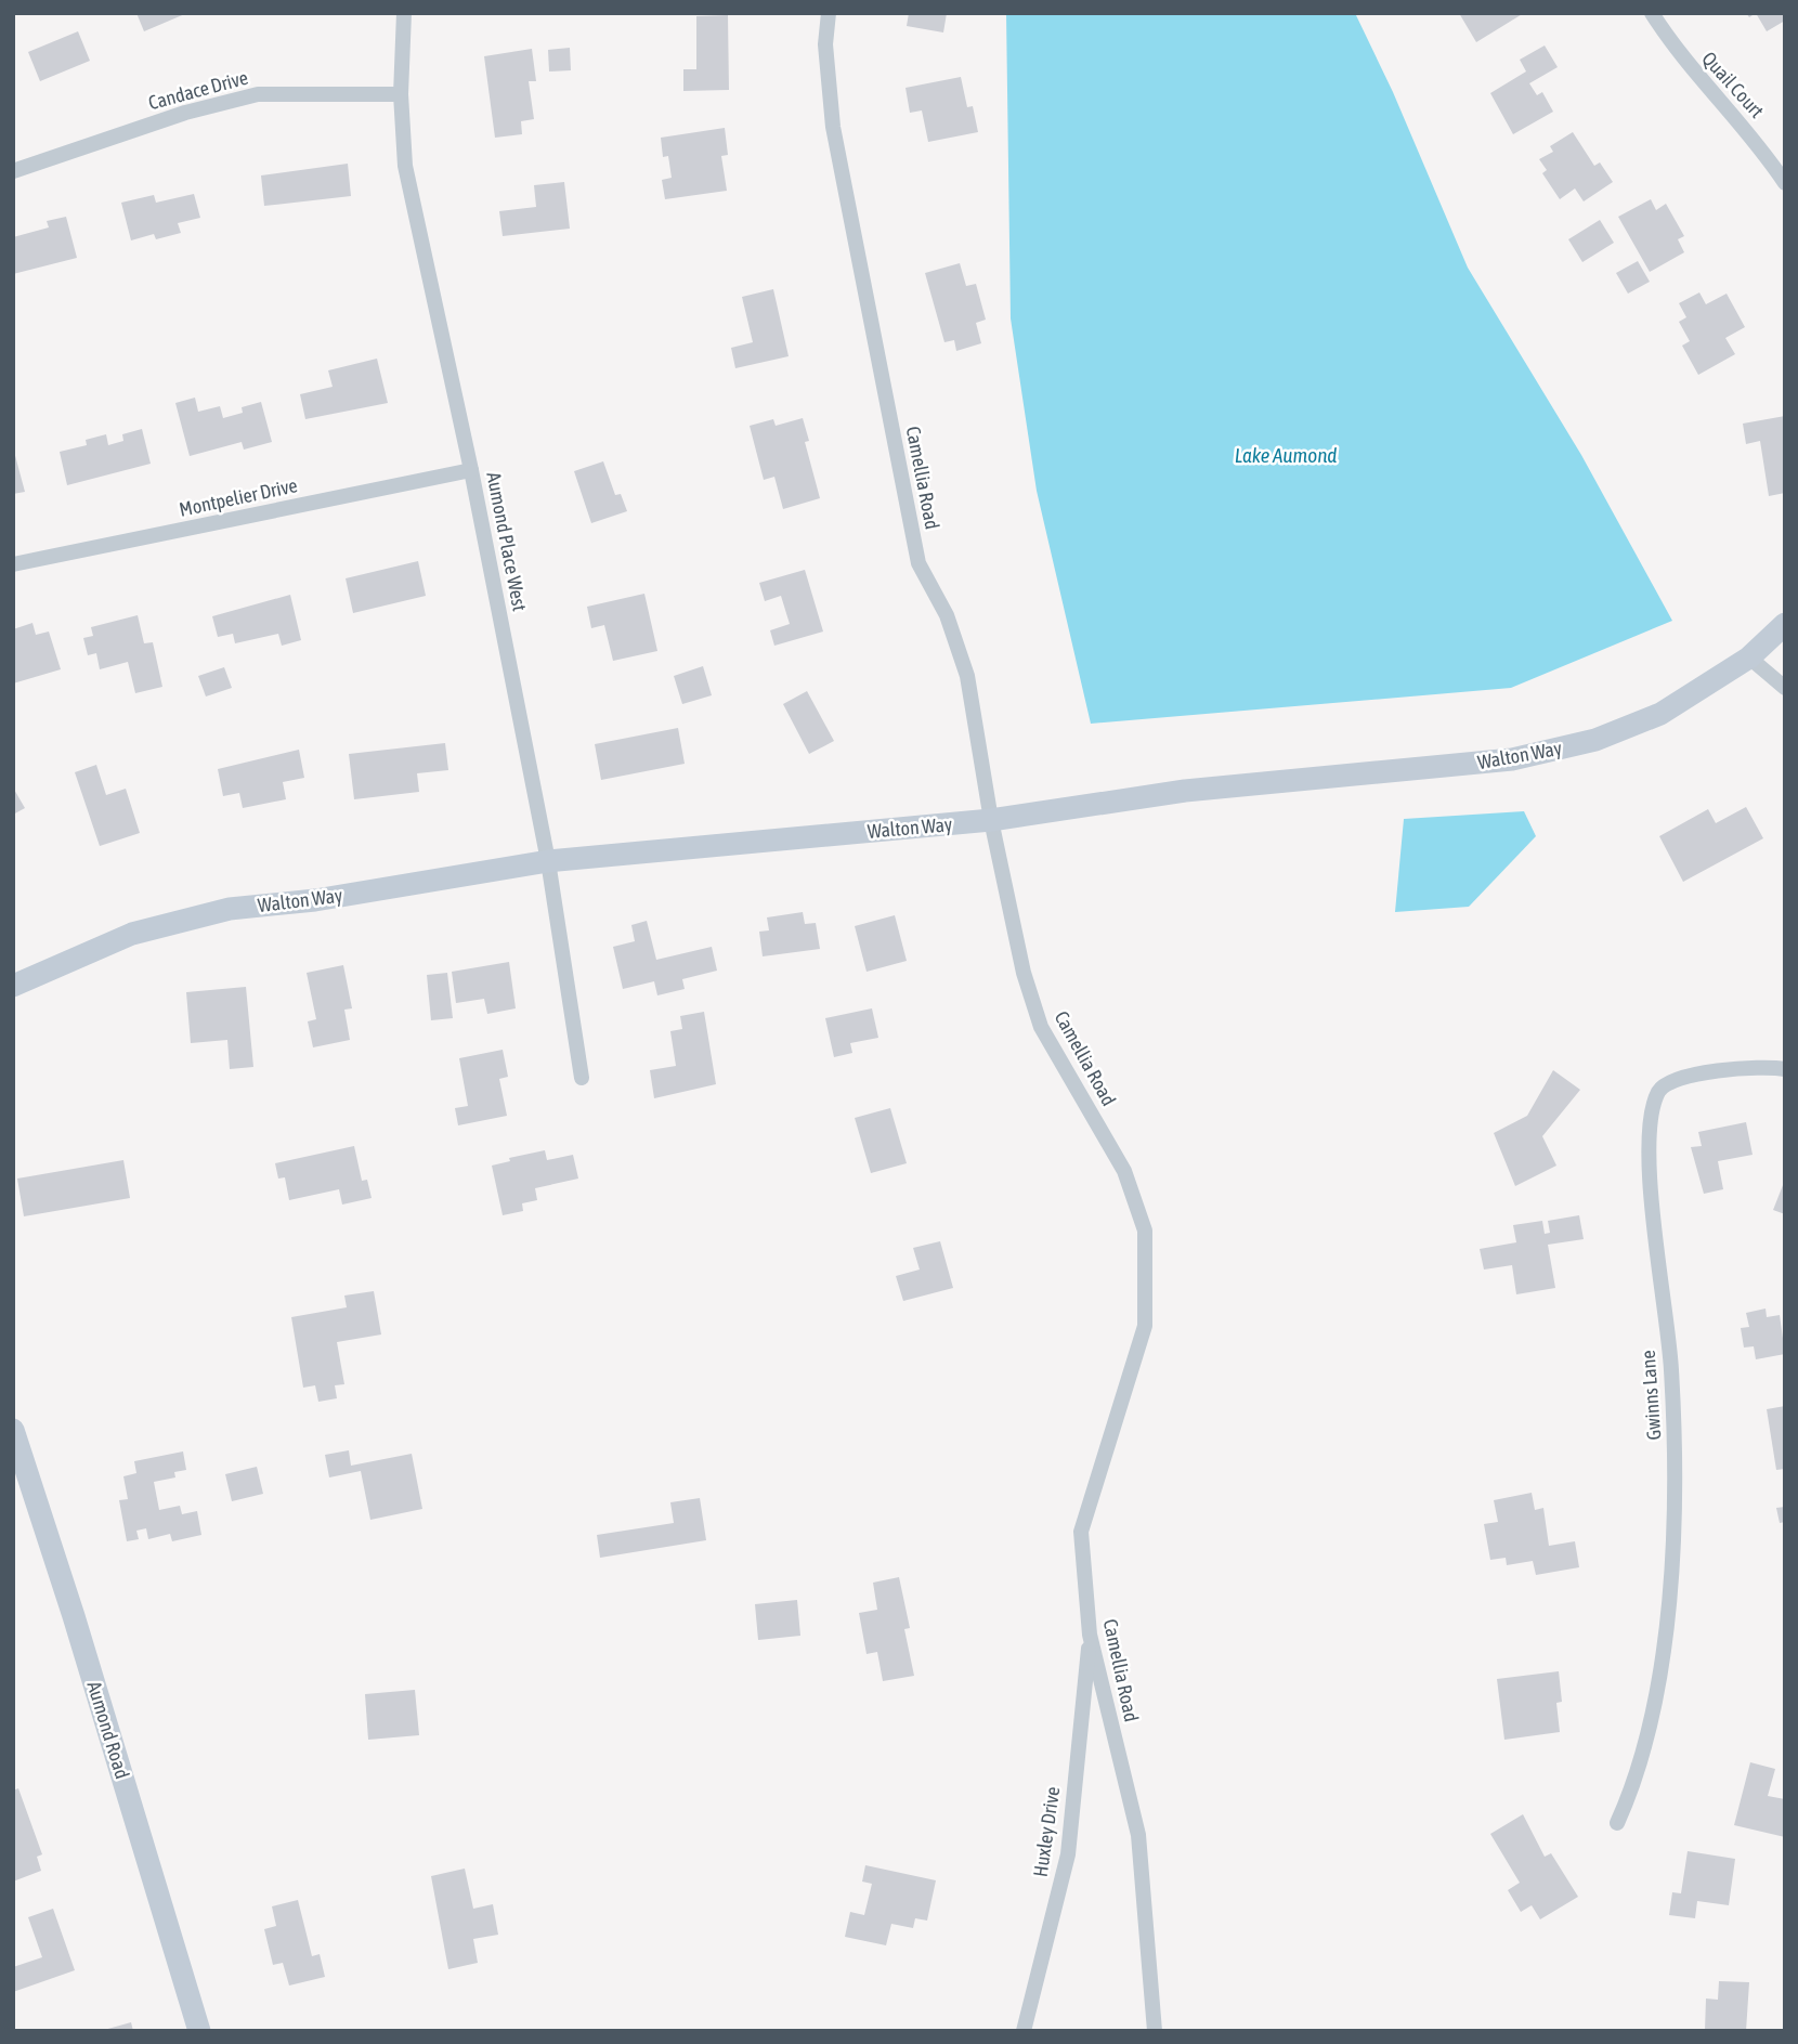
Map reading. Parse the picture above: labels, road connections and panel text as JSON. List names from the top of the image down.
{
  "streets": {
    "main road": ["Walton Way", "Aumond Road"],
    "street": [
      "Quail Court",
      "Candace Drive",
      "Camellia Road",
      "Montpelier Drive",
      "Aumond Place West",
      "Gwinns Lane",
      "Huxley Drive"
    ]
  },
  "crossings": [
    ["Candace Drive", "Aumond Place West"],
    ["Camellia Road", "Walton Way"],
    ["Camellia Road", "Huxley Drive"],
    ["Montpelier Drive", "Aumond Place West"],
    ["Aumond Place West", "Walton Way"]
  ],
  "water": ["Lake Aumond"]
}
